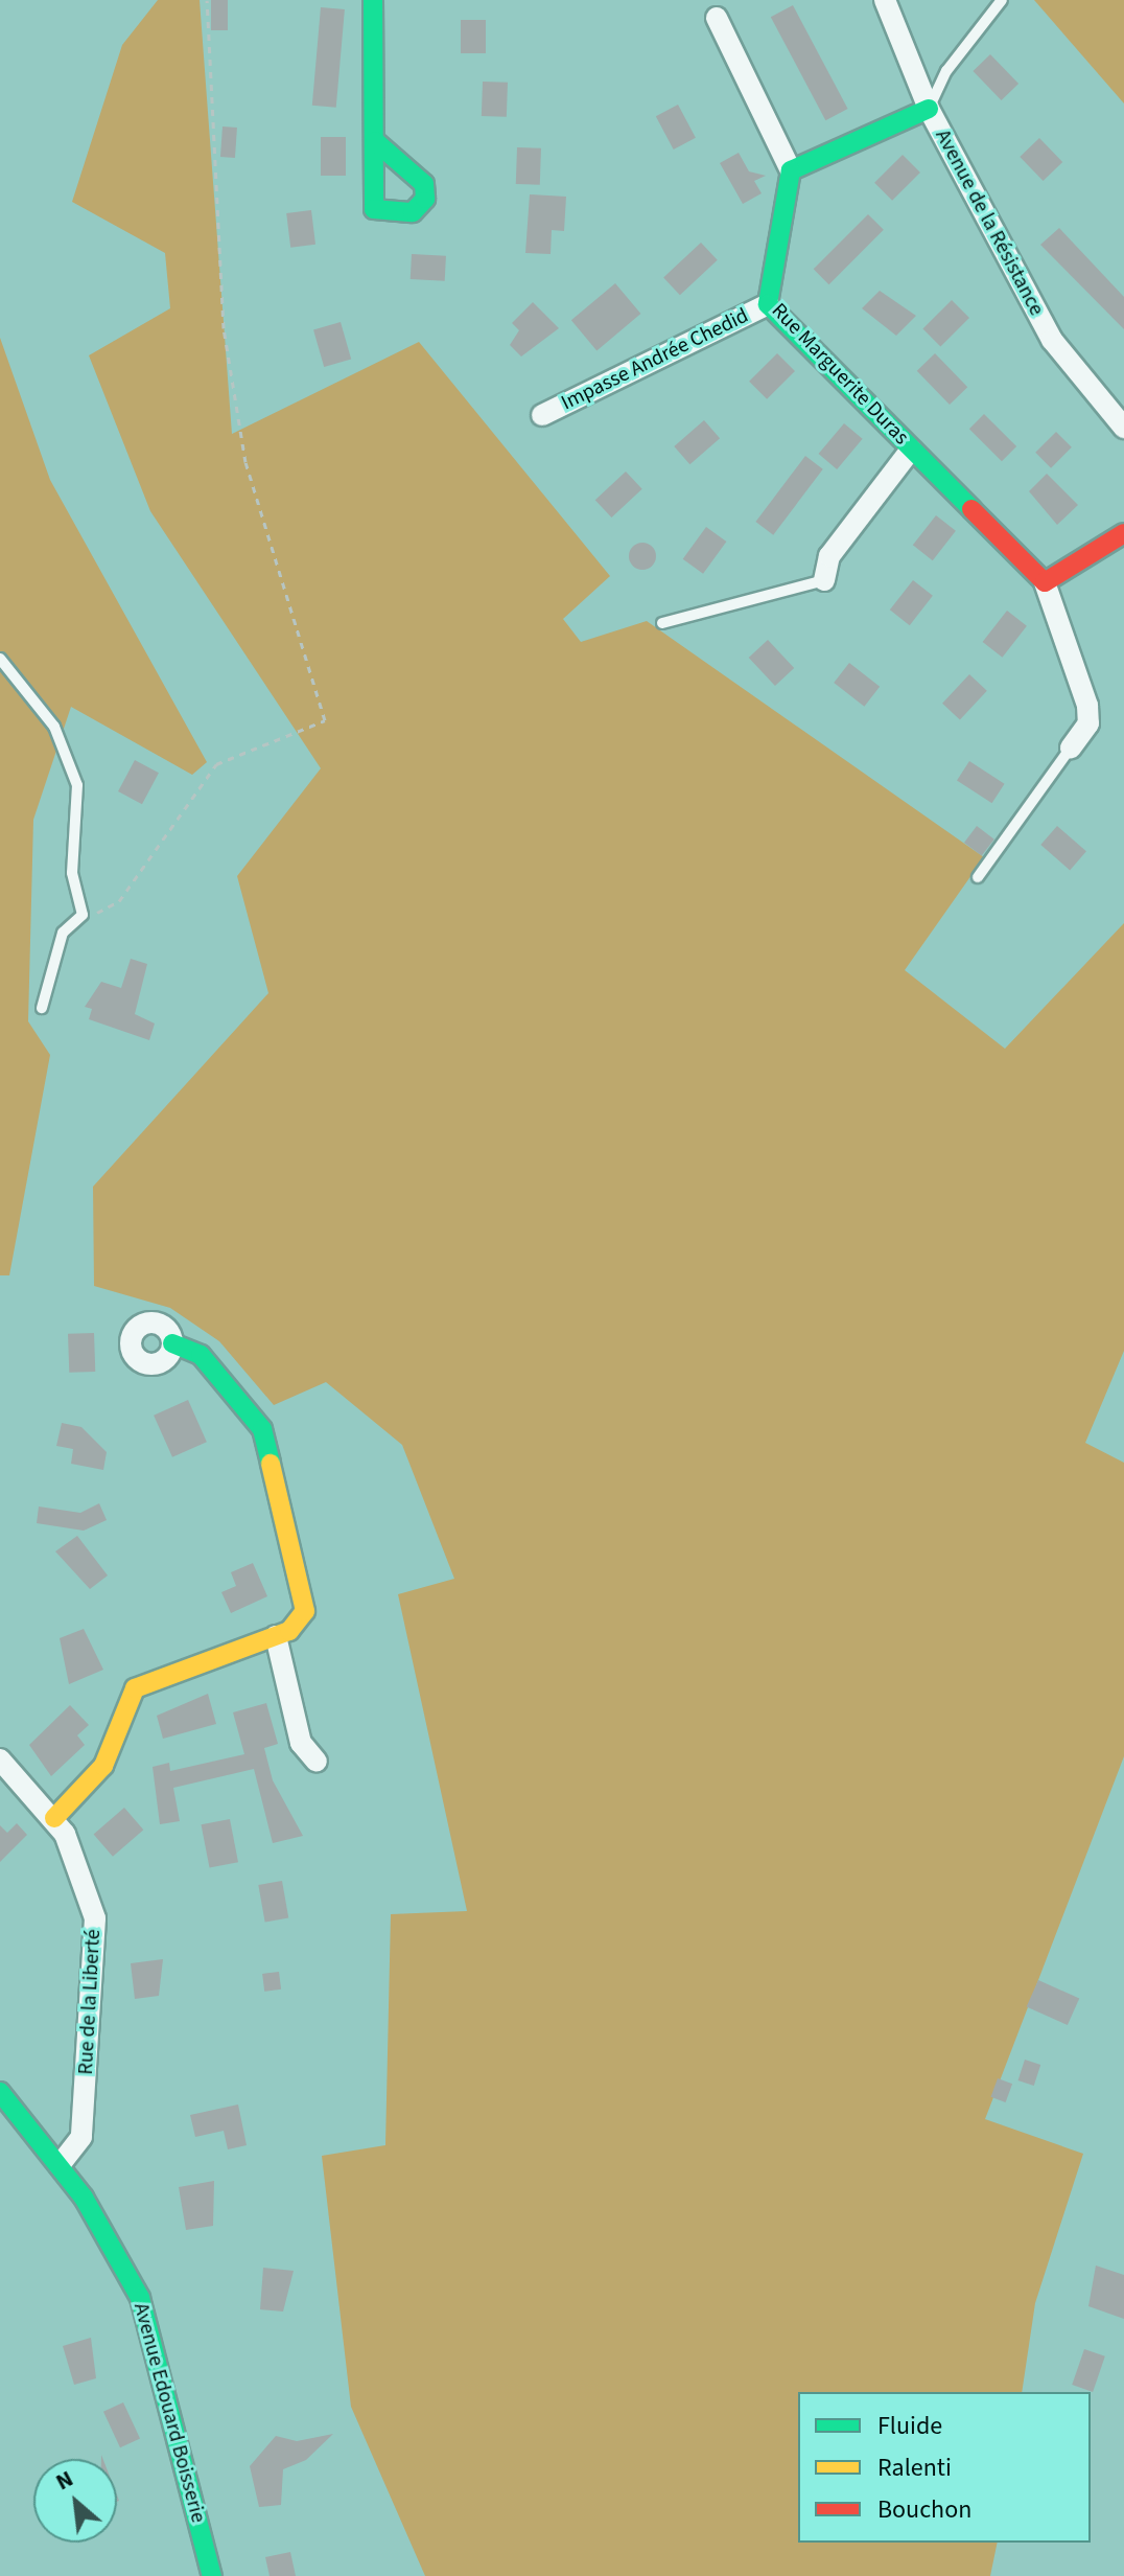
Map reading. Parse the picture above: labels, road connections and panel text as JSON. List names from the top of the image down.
{
  "streets": {
    "street": [
      "Avenue de la Résistance",
      "Impasse Andrée Chedid",
      "Rue Marguerite Duras",
      "Rue de la Liberté",
      "Avenue Edouard Boisserie"
    ]
  },
  "crossings": [
    ["Impasse Andrée Chedid", "Rue Marguerite Duras"],
    ["Rue de la Liberté", "Avenue Edouard Boisserie"]
  ],
  "legend": ["Fluide", "Ralenti", "Bouchon"],
  "north": "top left"
}
